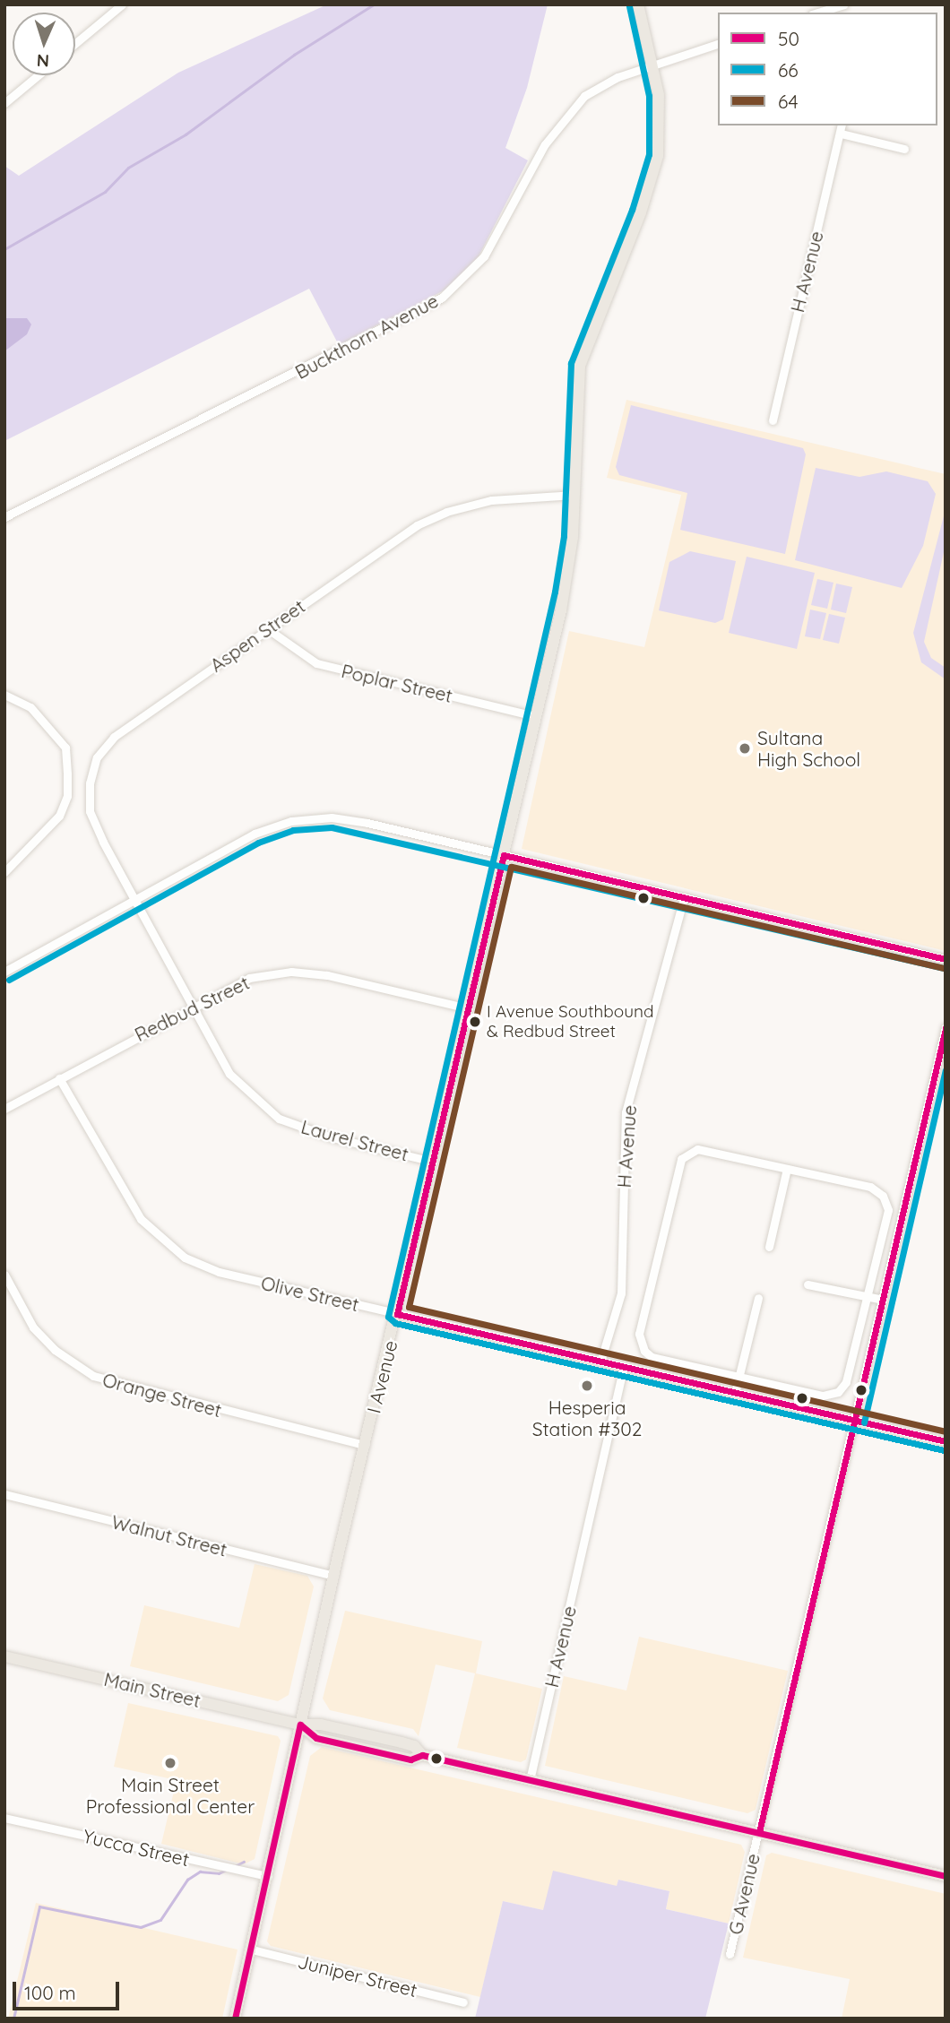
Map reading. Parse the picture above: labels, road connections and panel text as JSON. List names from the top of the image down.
{
  "streets": {
    "main road": ["I Avenue", "Main Street"],
    "street": [
      "H Avenue",
      "Buckthorn Avenue",
      "Aspen Street",
      "Poplar Street",
      "Redbud Street",
      "Laurel Street",
      "Olive Street",
      "Orange Street",
      "Walnut Street",
      "Yucca Street",
      "G Avenue",
      "Juniper Street"
    ]
  },
  "crossings": [
    ["H Avenue", "Olive Street"],
    ["H Avenue", "Main Street"],
    ["Buckthorn Avenue", "I Avenue"],
    ["Aspen Street", "Poplar Street"],
    ["Aspen Street", "Laurel Street"],
    ["Aspen Street", "I Avenue"],
    ["Poplar Street", "I Avenue"],
    ["Redbud Street", "Laurel Street"],
    ["Redbud Street", "Olive Street"],
    ["Redbud Street", "I Avenue"],
    ["Laurel Street", "I Avenue"],
    ["Olive Street", "I Avenue"],
    ["Olive Street", "G Avenue"],
    ["I Avenue", "Orange Street"],
    ["I Avenue", "Walnut Street"],
    ["I Avenue", "Main Street"],
    ["I Avenue", "Yucca Street"],
    ["I Avenue", "Juniper Street"],
    ["Main Street", "G Avenue"]
  ],
  "places": [
    "Sultana High School",
    "I Avenue Southbound & Redbud Street",
    "Hesperia Station #302",
    "Main Street Professional Center"
  ],
  "lines": ["transit line 66", "transit line 50", "transit line 64"],
  "legend": ["50", "66", "64"],
  "scale_bar": "100 m",
  "north": "bottom"
}
